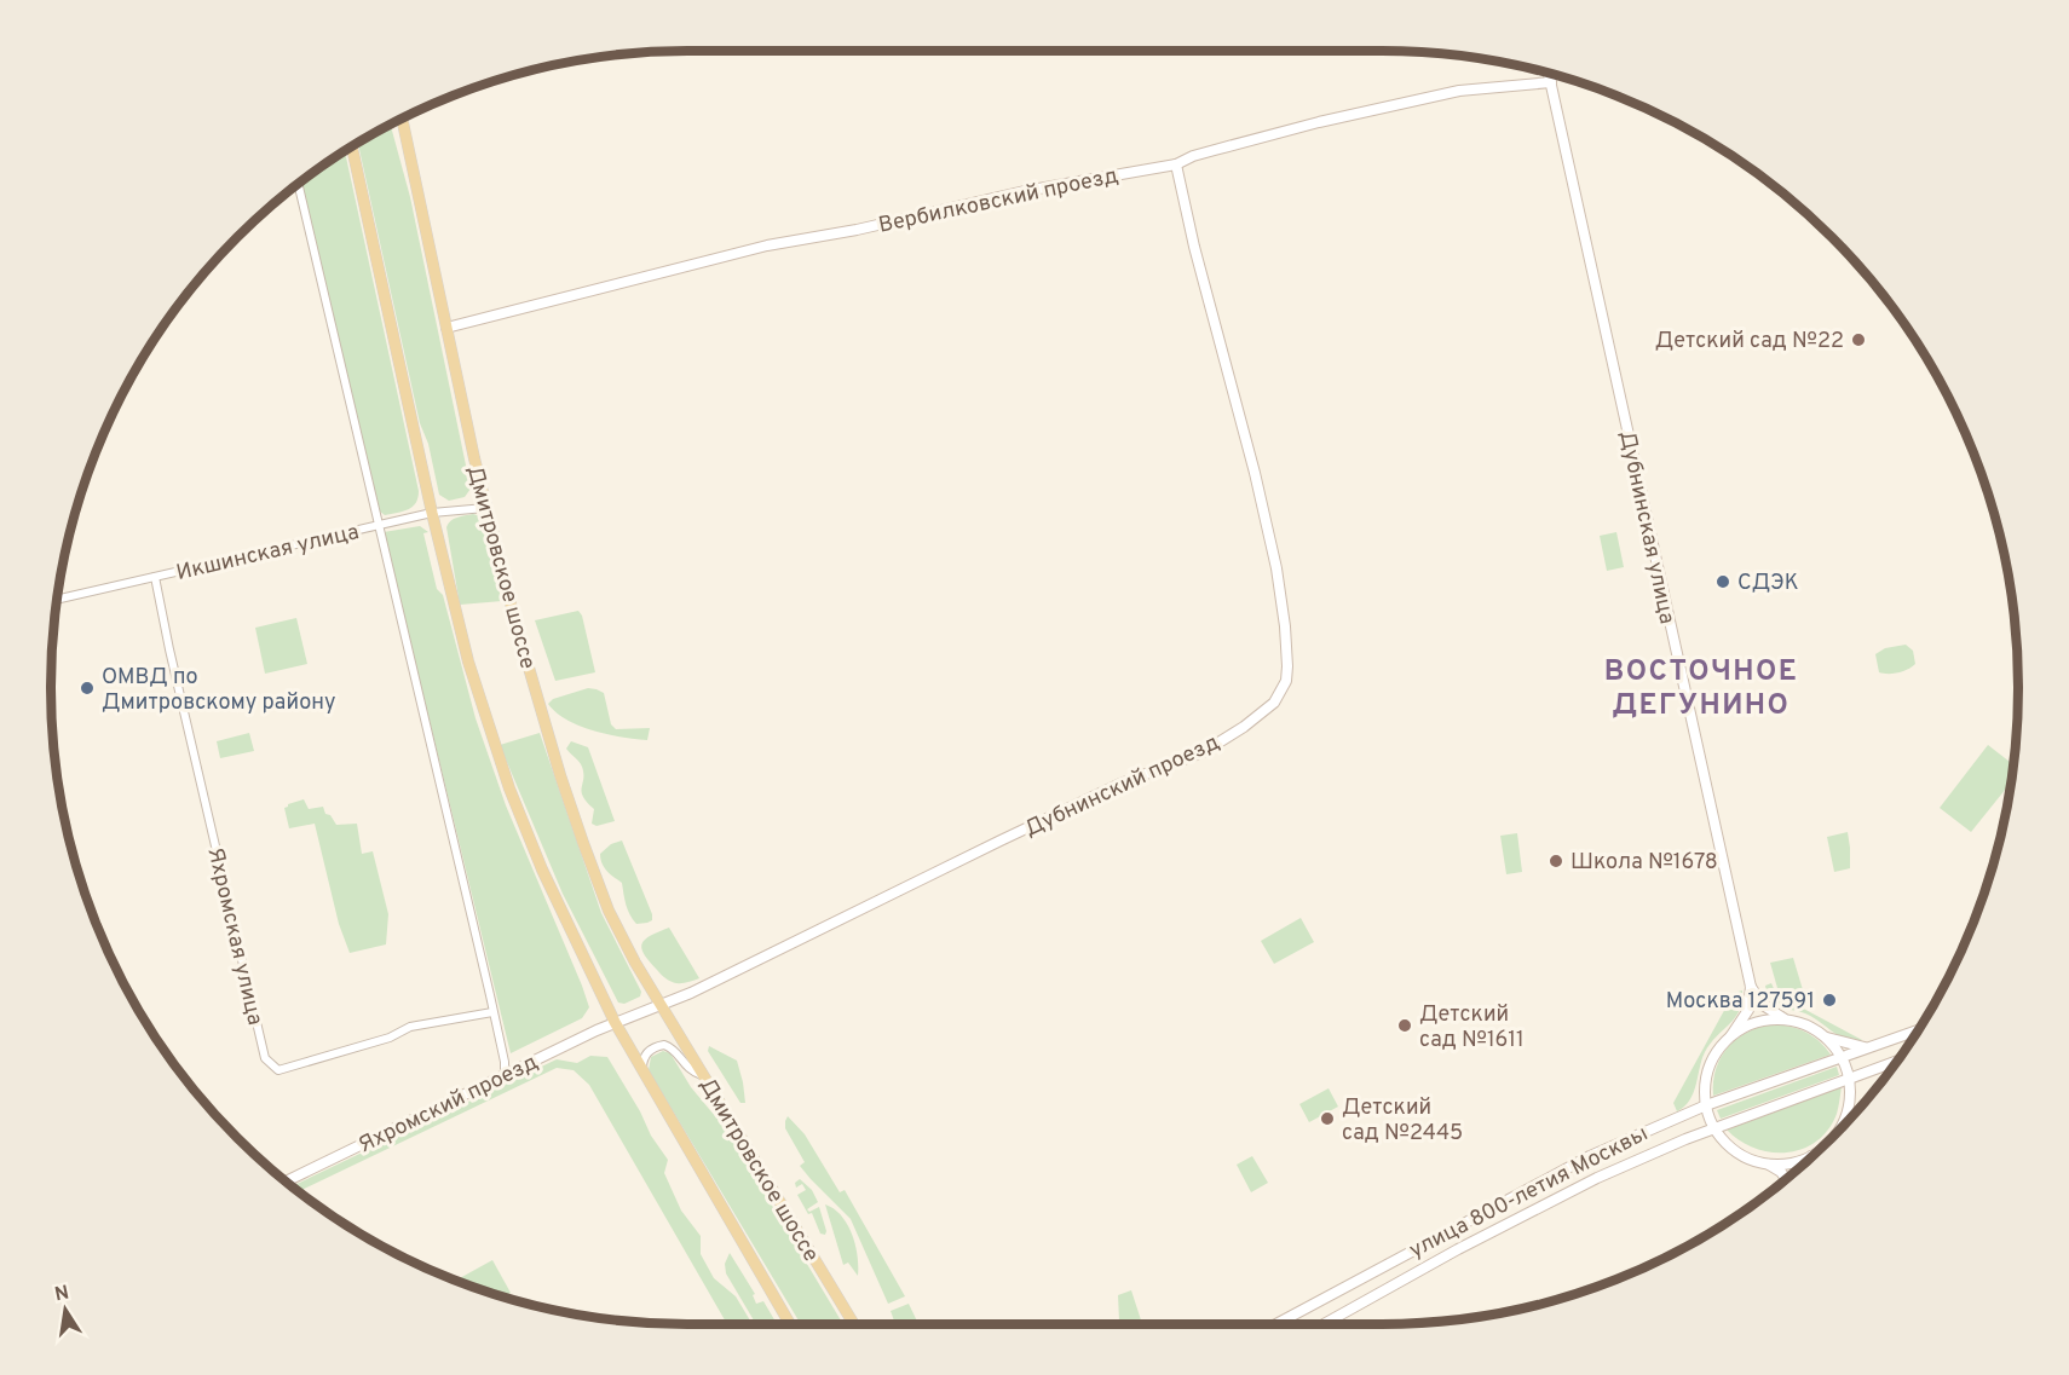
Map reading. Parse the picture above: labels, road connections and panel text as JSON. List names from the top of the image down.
{
  "streets": {
    "main road": ["Дмитровское шоссе"],
    "street": [
      "Вербилковский проезд",
      "Дубнинская улица",
      "Икшинская улица",
      "Дубнинский проезд",
      "Яхромская улица",
      "Яхромский проезд",
      "улица 800-летия Москвы"
    ]
  },
  "crossings": [
    ["Вербилковский проезд", "Дубнинская улица"],
    ["Вербилковский проезд", "Дмитровское шоссе"],
    ["Вербилковский проезд", "Дубнинский проезд"],
    ["Дубнинская улица", "улица 800-летия Москвы"],
    ["Икшинская улица", "Дмитровское шоссе"],
    ["Икшинская улица", "Яхромская улица"],
    ["Дмитровское шоссе", "Дубнинский проезд"]
  ],
  "districts": ["ВОСТОЧНОЕ ДЕГУНИНО"],
  "places": [
    "Детский сад №22",
    "СДЭК",
    "ОМВД по Дмитровскому району",
    "Школа №1678",
    "Москва 127591",
    "Детский сад №1611",
    "Детский сад №2445"
  ],
  "north": "top"
}
